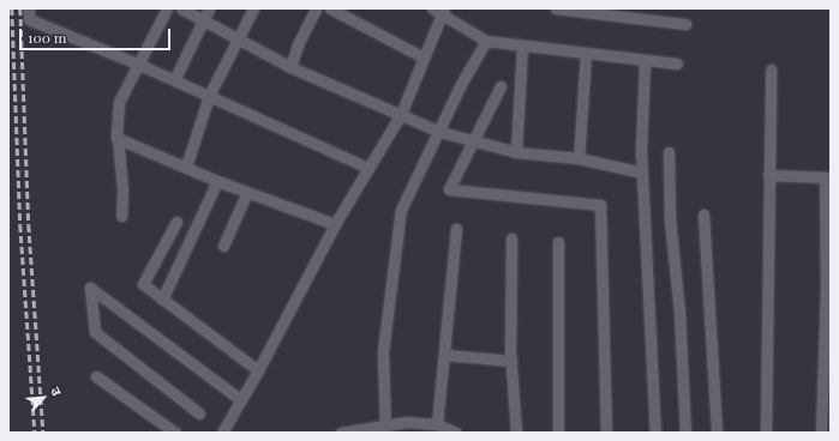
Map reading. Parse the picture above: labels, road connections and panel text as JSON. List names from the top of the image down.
{
  "scale_bar": "100 m",
  "north": "top right"
}
